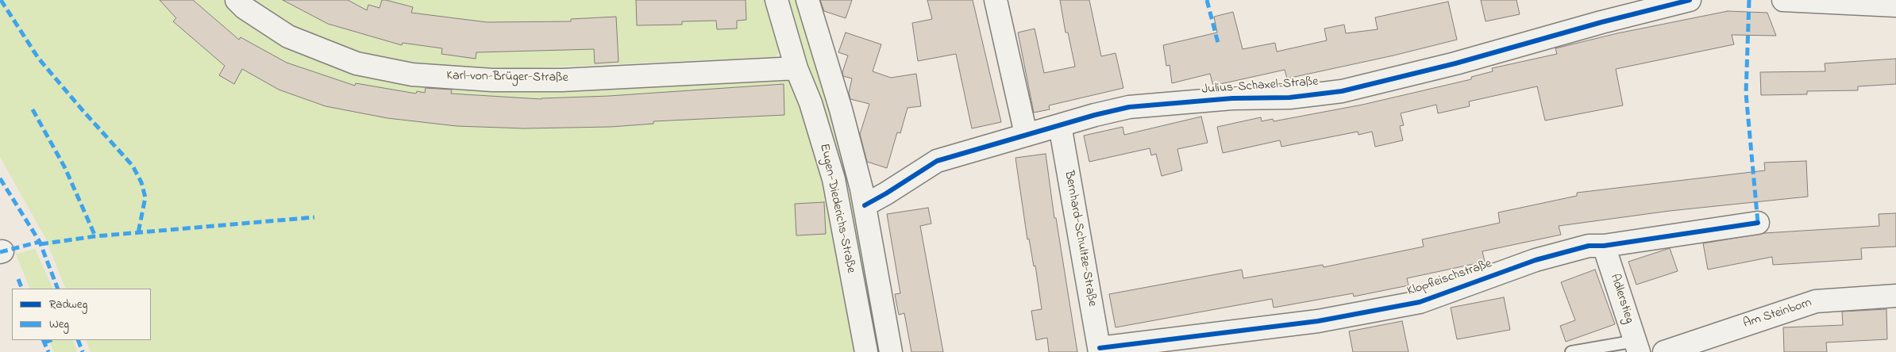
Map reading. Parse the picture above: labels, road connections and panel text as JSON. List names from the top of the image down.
{
  "streets": {
    "street": [
      "Karl-von-Brüger-Straße",
      "Julius-Schaxel-Straße",
      "Eugen-Diederichs-Straße",
      "Bernhard-Schultze-Straße",
      "Klopfleischstraße",
      "Adlerstieg",
      "Am Steinborn"
    ]
  },
  "crossings": [
    ["Karl-von-Brüger-Straße", "Eugen-Diederichs-Straße"],
    ["Julius-Schaxel-Straße", "Eugen-Diederichs-Straße"],
    ["Julius-Schaxel-Straße", "Bernhard-Schultze-Straße"],
    ["Bernhard-Schultze-Straße", "Klopfleischstraße"],
    ["Klopfleischstraße", "Adlerstieg"]
  ],
  "legend": ["Radweg", "Weg"]
}
